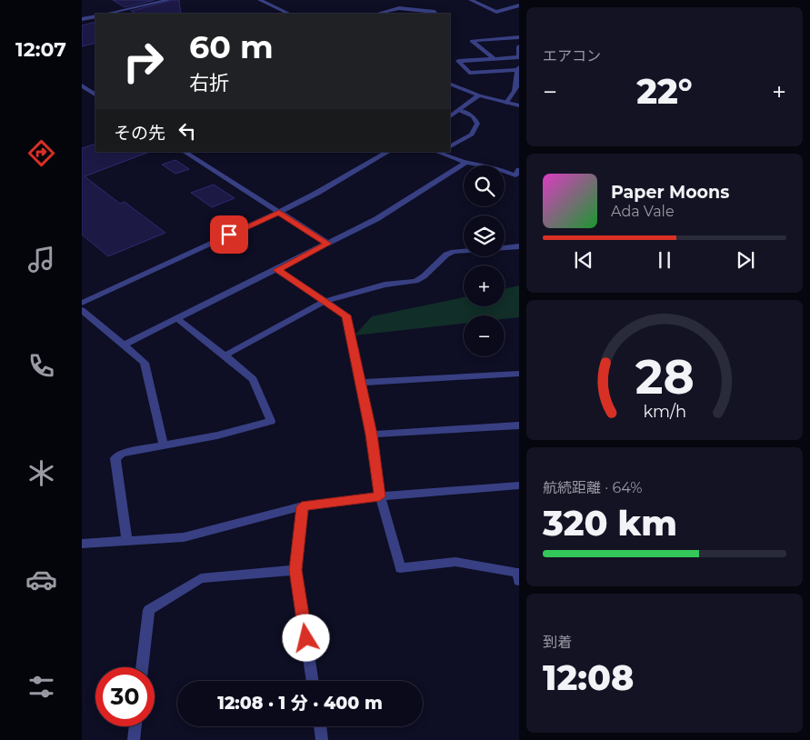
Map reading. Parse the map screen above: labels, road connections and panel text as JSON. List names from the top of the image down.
{
  "page": {
    "tabs": "12:07",
    "tile": [
      "エアコン",
      ["航続距離 · 64%", "320 km"],
      ["到着", "12:08"]
    ],
    "turn": ["60 m", "右折"],
    "heat": ["−", "22°", "+"],
    "then": "その先",
    "map_buttons": ["+", "−"],
    "song": ["Paper Moons", "Ada Vale"],
    "limit": "30",
    "trip": "12:08 · 1 分 · 400 m",
    "gauge": ["28", "km/h"]
  }
}
